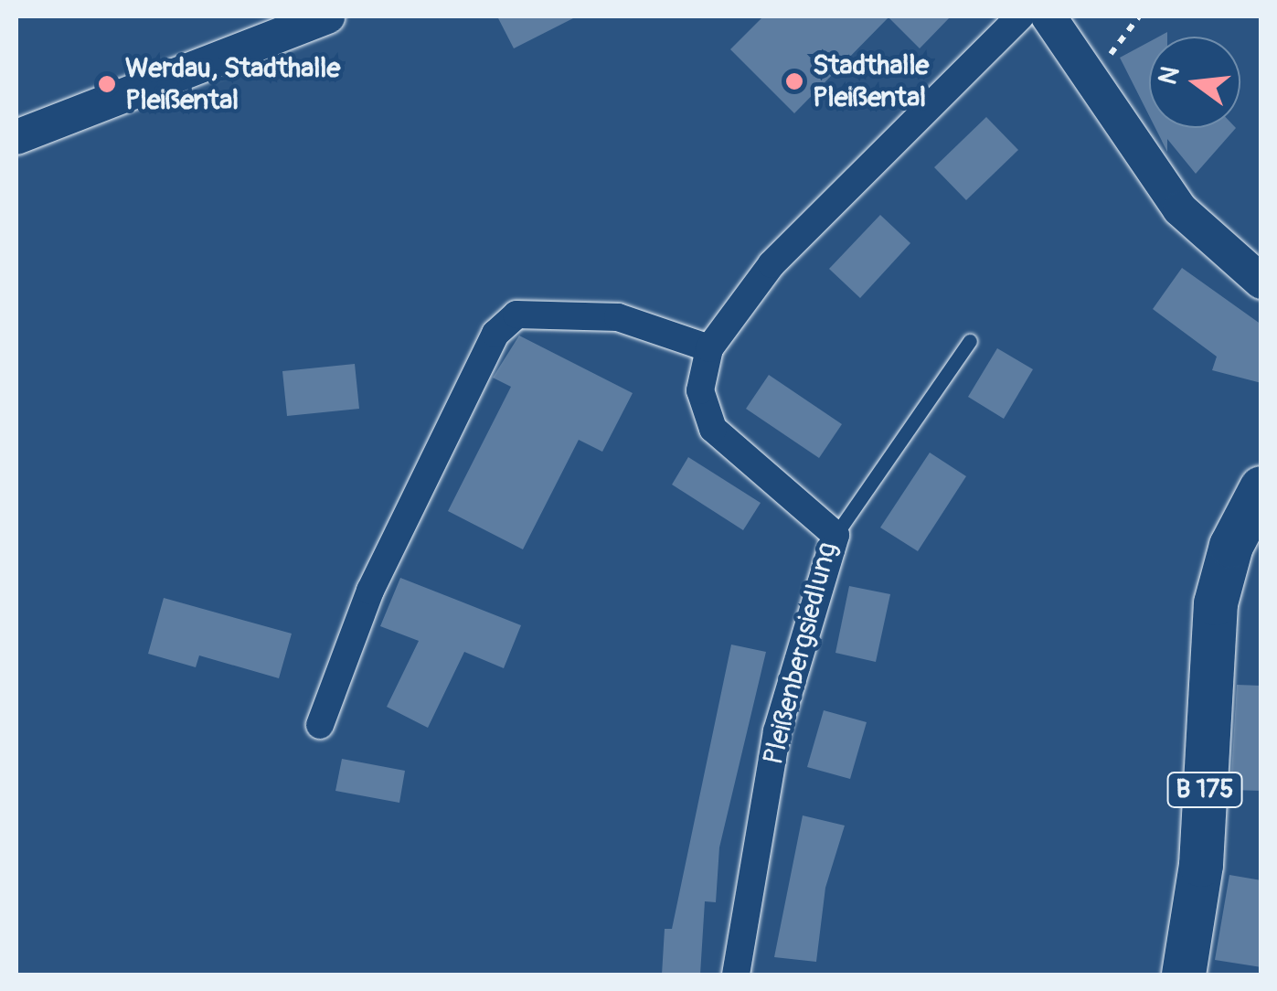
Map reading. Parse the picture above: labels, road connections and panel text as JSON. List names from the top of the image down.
{
  "streets": {
    "main road": ["B 175"],
    "street": ["Pleißenbergsiedlung"]
  },
  "places": ["Stadthalle Pleißental", "Werdau, Stadthalle Pleißental"],
  "north": "left"
}
